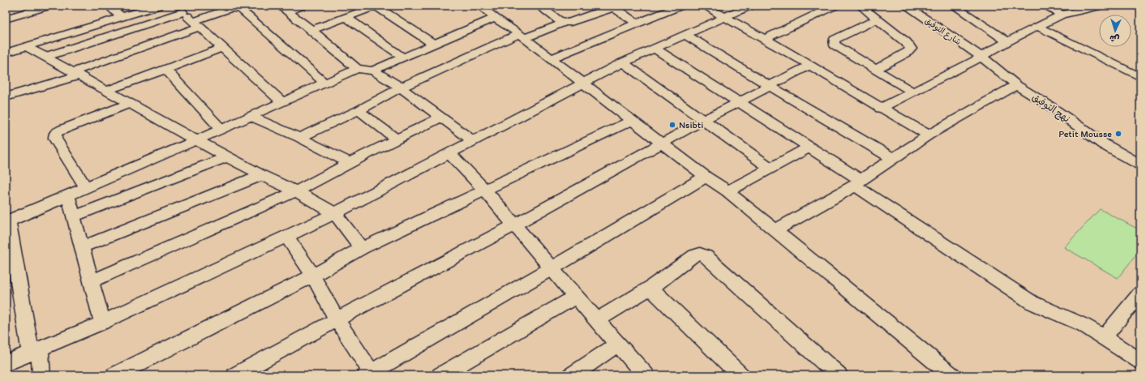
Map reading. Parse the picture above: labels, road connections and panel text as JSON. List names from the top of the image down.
{
  "streets": {
    "street": ["شارع التوفيق", "نهج التوفيق"]
  },
  "crossings": [
    ["شارع التوفيق", "نهج التوفيق"]
  ],
  "places": ["Nsibti", "Petit Mousse"],
  "north": "bottom"
}
